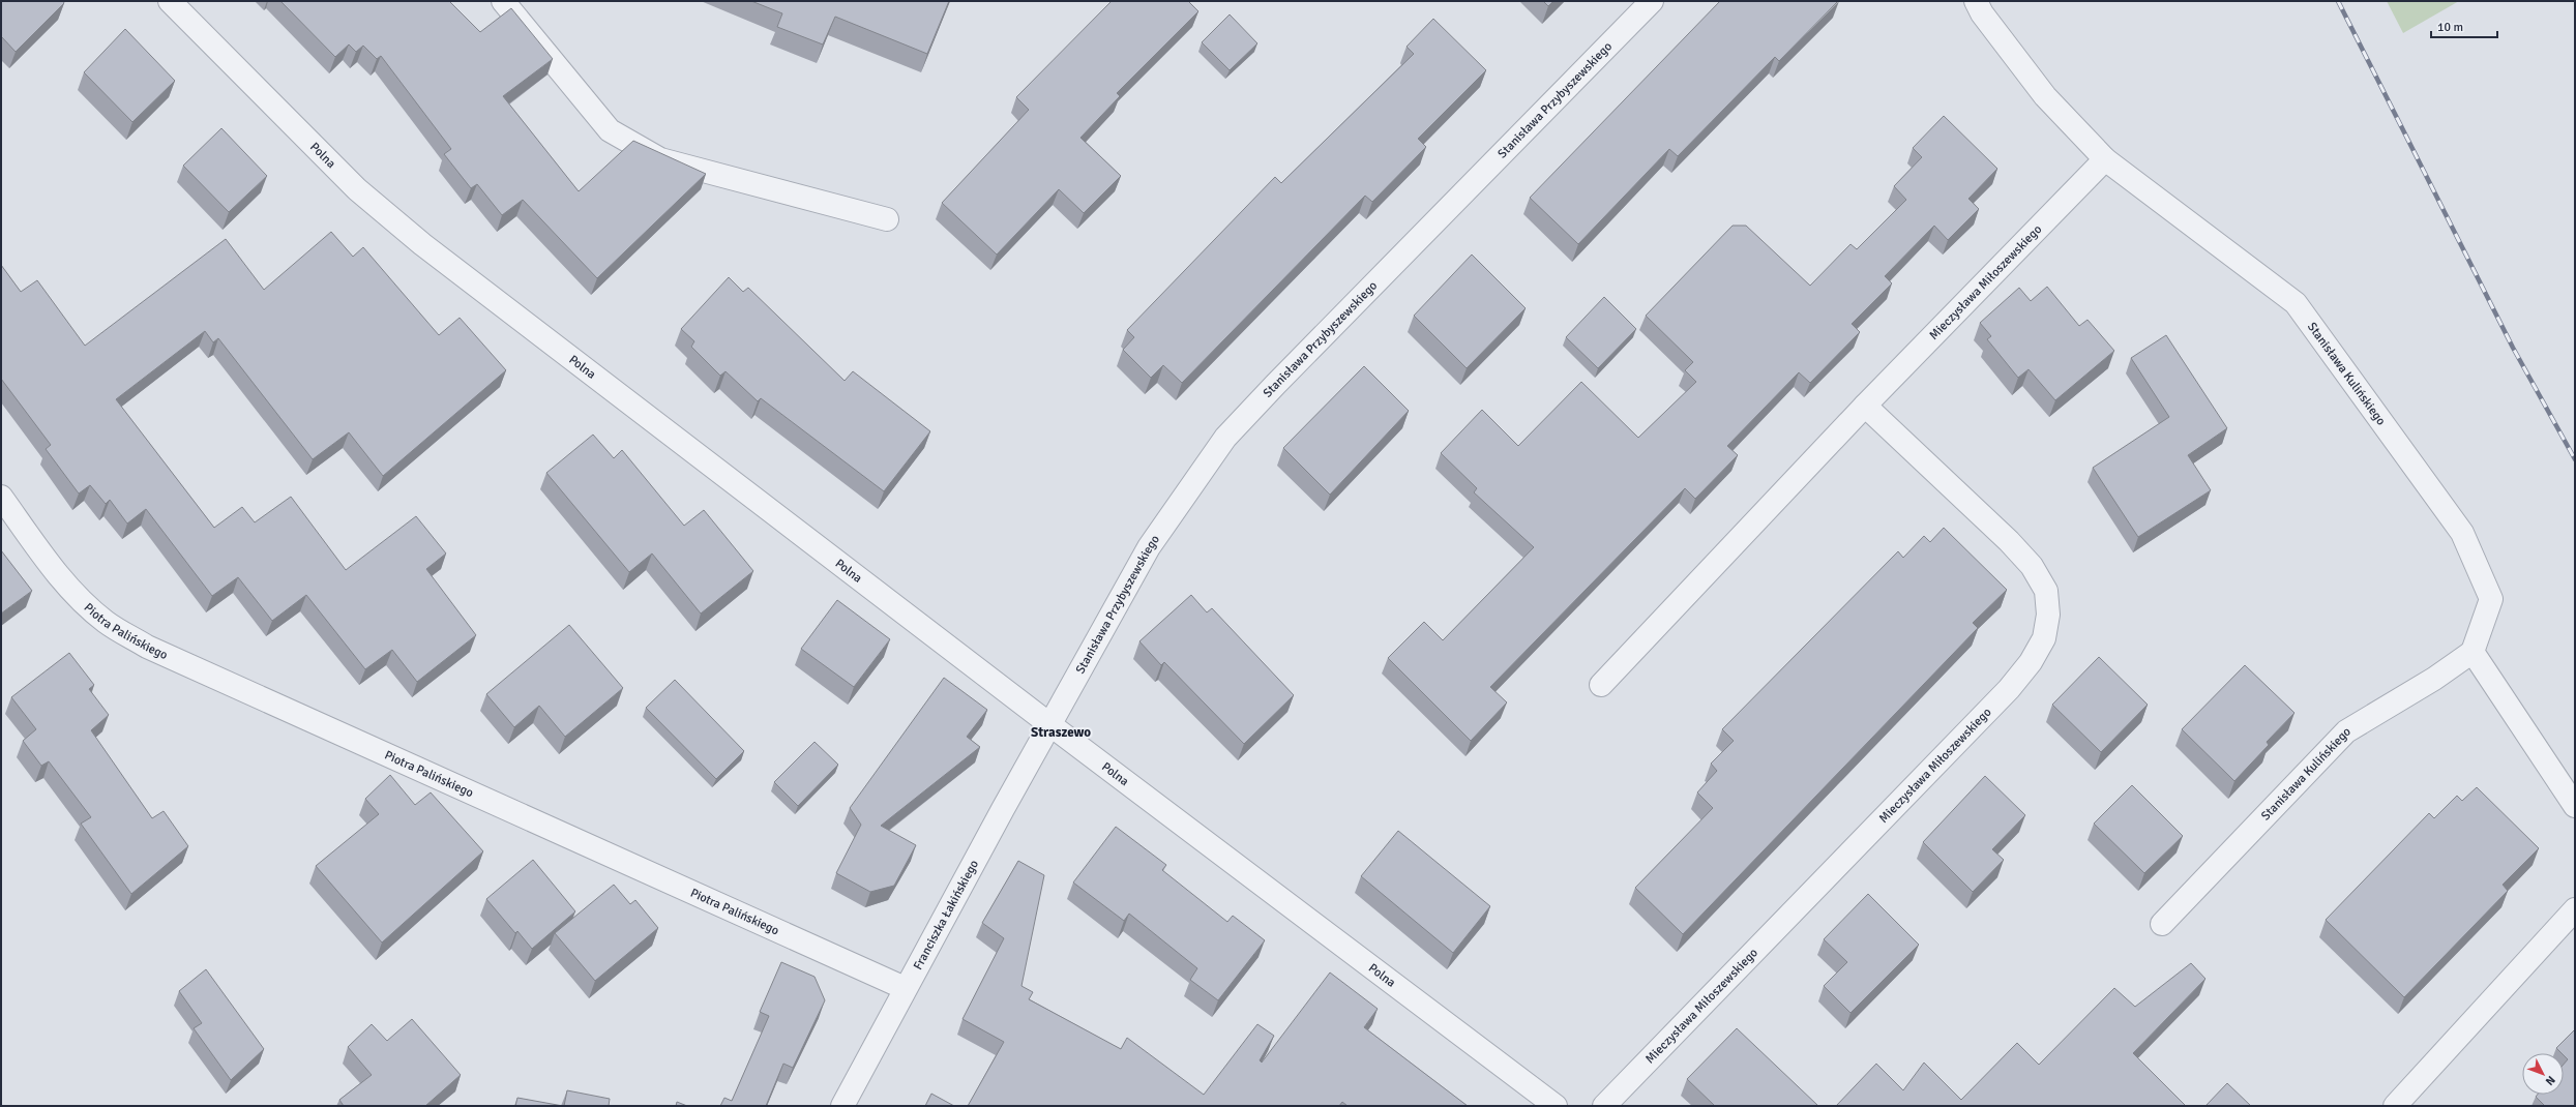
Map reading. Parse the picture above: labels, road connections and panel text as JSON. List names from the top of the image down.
{
  "streets": {
    "street": [
      "Stanisława Przybyszewskiego",
      "Polna",
      "Mieczysława Miłoszewskiego",
      "Stanisława Kulińskiego",
      "Piotra Palińskiego",
      "Franciszka Łakińskiego"
    ]
  },
  "crossings": [
    ["Stanisława Przybyszewskiego", "Polna"],
    ["Stanisława Przybyszewskiego", "Franciszka Łakińskiego"],
    ["Polna", "Franciszka Łakińskiego"],
    ["Mieczysława Miłoszewskiego", "Stanisława Kulińskiego"],
    ["Piotra Palińskiego", "Franciszka Łakińskiego"]
  ],
  "districts": ["Straszewo"],
  "scale_bar": "10 m",
  "north": "bottom right"
}
